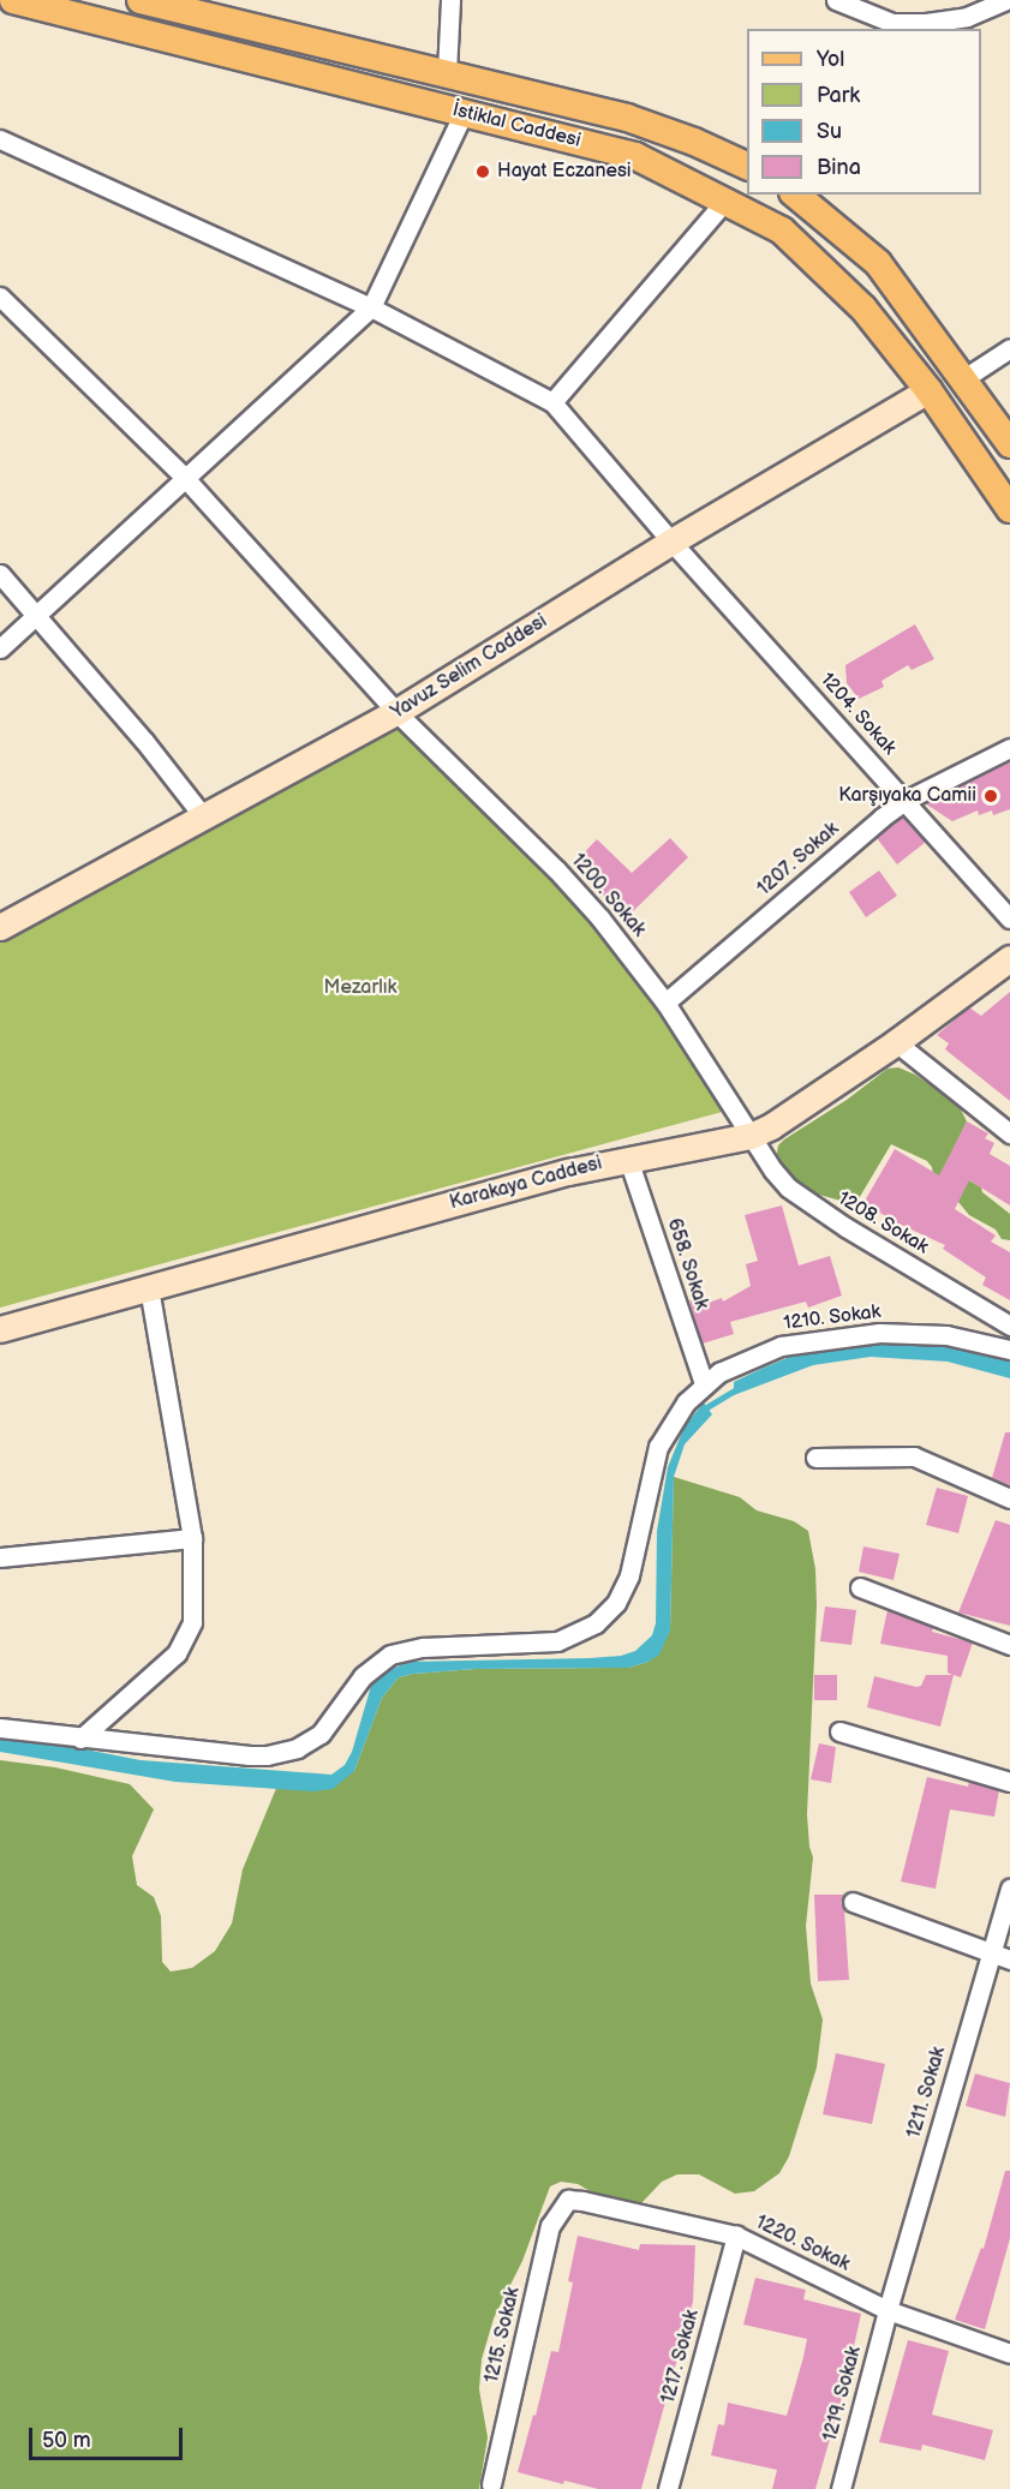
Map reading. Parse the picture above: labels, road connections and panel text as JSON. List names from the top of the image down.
{
  "streets": {
    "main road": ["İstiklal Caddesi"],
    "street": [
      "Yavuz Selim Caddesi",
      "1204. Sokak",
      "1207. Sokak",
      "1200. Sokak",
      "Karakaya Caddesi",
      "1208. Sokak",
      "658. Sokak",
      "1210. Sokak",
      "1211. Sokak",
      "1220. Sokak",
      "1215. Sokak",
      "1217. Sokak",
      "1219. Sokak"
    ]
  },
  "crossings": [
    ["İstiklal Caddesi", "Yavuz Selim Caddesi"],
    ["Yavuz Selim Caddesi", "1204. Sokak"],
    ["Yavuz Selim Caddesi", "1200. Sokak"],
    ["1204. Sokak", "1207. Sokak"],
    ["1207. Sokak", "1200. Sokak"],
    ["1200. Sokak", "Karakaya Caddesi"],
    ["1200. Sokak", "1208. Sokak"],
    ["Karakaya Caddesi", "1208. Sokak"],
    ["Karakaya Caddesi", "658. Sokak"],
    ["658. Sokak", "1210. Sokak"],
    ["1211. Sokak", "1220. Sokak"],
    ["1211. Sokak", "1219. Sokak"],
    ["1220. Sokak", "1215. Sokak"],
    ["1220. Sokak", "1217. Sokak"],
    ["1220. Sokak", "1219. Sokak"]
  ],
  "parks": ["Mezarlık"],
  "places": ["Hayat Eczanesi", "Karşıyaka Camii"],
  "legend": [
    "Yol",
    "Park",
    "Su",
    "Bina"
  ],
  "scale_bar": "50 m"
}
